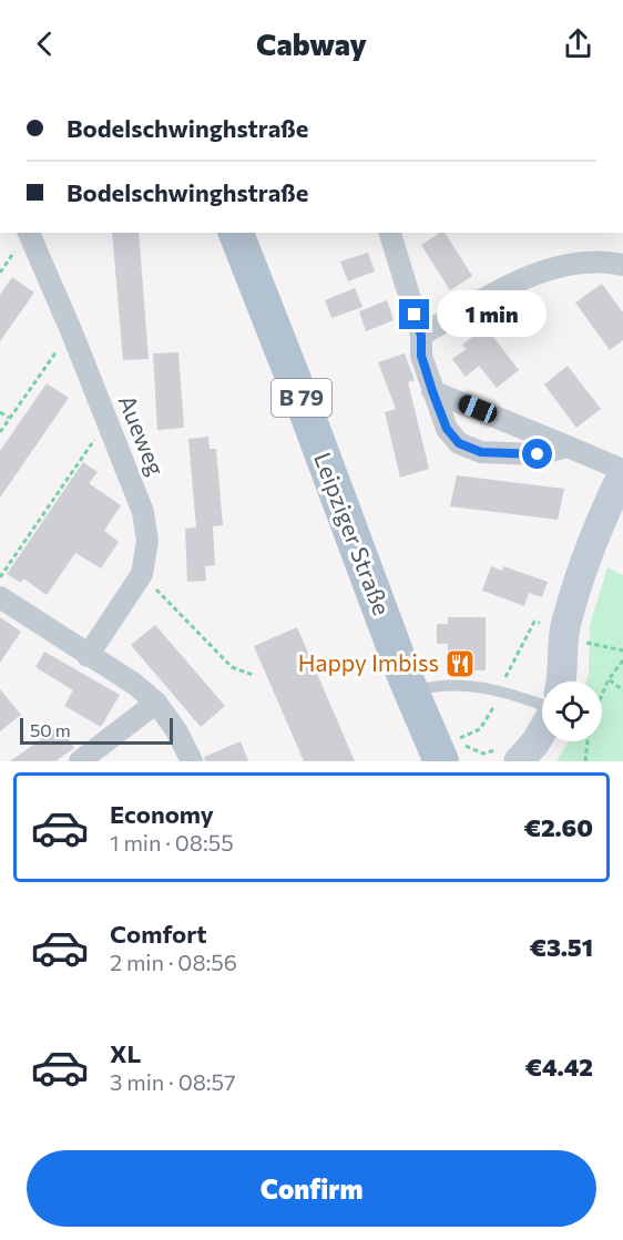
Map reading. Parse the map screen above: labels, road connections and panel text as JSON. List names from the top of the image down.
{
  "streets": {
    "main road": ["B 79", "Leipziger Straße"],
    "street": ["Aueweg"]
  },
  "places": {
    "restaurant": ["Happy Imbiss"]
  },
  "scale_bar": "50 m",
  "page": {
    "header": "Cabway",
    "banner": ["Bodelschwinghstraße", "Bodelschwinghstraße"],
    "bubble": "1 min",
    "scale": "50 m",
    "list": [
      {
        "name": "Economy",
        "note": "1 min · 08:55",
        "value": "€2.60"
      },
      {
        "name": "Comfort",
        "note": "2 min · 08:56",
        "value": "€3.51"
      },
      {
        "name": "XL",
        "note": "3 min · 08:57",
        "value": "€4.42"
      }
    ],
    "buttons": "Confirm"
  }
}
